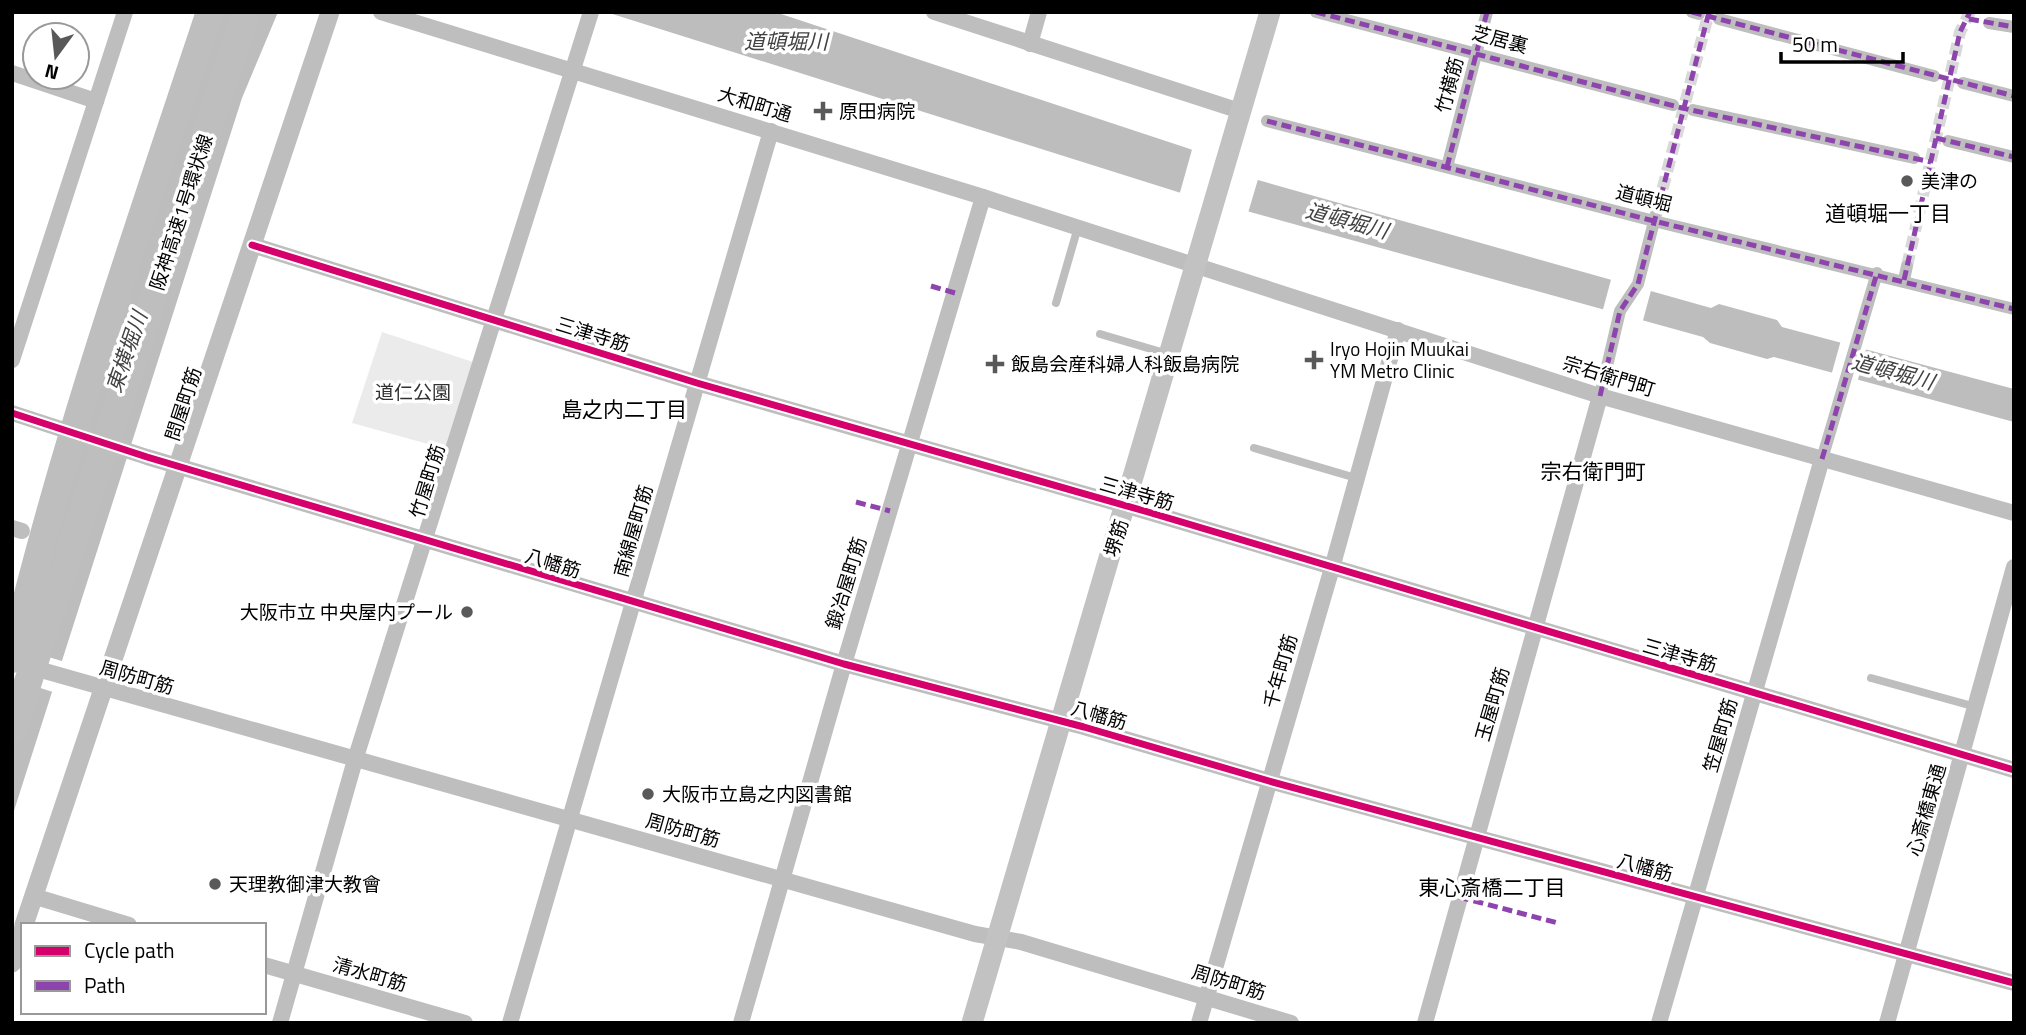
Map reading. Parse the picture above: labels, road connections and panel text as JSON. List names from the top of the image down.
{
  "streets": {
    "highway": ["阪神高速1号環状線"],
    "main road": ["堺筋"],
    "street": [
      "芝居裏",
      "竹横筋",
      "大和町通",
      "道頓堀",
      "三津寺筋",
      "宗右衛門町",
      "問屋町筋",
      "竹屋町筋",
      "南綿屋町筋",
      "八幡筋",
      "鍛冶屋町筋",
      "千年町筋",
      "周防町筋",
      "玉屋町筋",
      "笠屋町筋",
      "心斎橋東通",
      "清水町筋"
    ]
  },
  "crossings": [
    ["芝居裏", "竹横筋"],
    ["竹横筋", "道頓堀"],
    ["大和町通", "宗右衛門町"],
    ["大和町通", "竹屋町筋"],
    ["大和町通", "南綿屋町筋"],
    ["大和町通", "堺筋"],
    ["大和町通", "鍛冶屋町筋"],
    ["三津寺筋", "問屋町筋"],
    ["三津寺筋", "竹屋町筋"],
    ["三津寺筋", "南綿屋町筋"],
    ["三津寺筋", "堺筋"],
    ["三津寺筋", "鍛冶屋町筋"],
    ["三津寺筋", "千年町筋"],
    ["三津寺筋", "玉屋町筋"],
    ["三津寺筋", "笠屋町筋"],
    ["三津寺筋", "心斎橋東通"],
    ["宗右衛門町", "堺筋"],
    ["宗右衛門町", "千年町筋"],
    ["宗右衛門町", "玉屋町筋"],
    ["宗右衛門町", "笠屋町筋"],
    ["問屋町筋", "八幡筋"],
    ["問屋町筋", "周防町筋"],
    ["竹屋町筋", "八幡筋"],
    ["竹屋町筋", "周防町筋"],
    ["竹屋町筋", "清水町筋"],
    ["南綿屋町筋", "八幡筋"],
    ["南綿屋町筋", "周防町筋"],
    ["堺筋", "八幡筋"],
    ["堺筋", "周防町筋"],
    ["八幡筋", "鍛冶屋町筋"],
    ["八幡筋", "千年町筋"],
    ["八幡筋", "玉屋町筋"],
    ["八幡筋", "笠屋町筋"],
    ["八幡筋", "心斎橋東通"],
    ["鍛冶屋町筋", "周防町筋"],
    ["千年町筋", "周防町筋"]
  ],
  "districts": [
    "道頓堀一丁目",
    "島之内二丁目",
    "宗右衛門町",
    "東心斎橋二丁目"
  ],
  "water": ["道頓堀川", "東横堀川"],
  "parks": ["道仁公園"],
  "places": {
    "health": ["原田病院", "Iryo Hojin Muukai YM Metro Clinic", "飯島会産科婦人科飯島病院"],
    "other": [
      "美津の",
      "大阪市立 中央屋内プール",
      "大阪市立島之内図書館",
      "天理教御津大教會"
    ]
  },
  "legend": ["Cycle path", "Path"],
  "scale_bar": "50 m",
  "north": "bottom"
}
